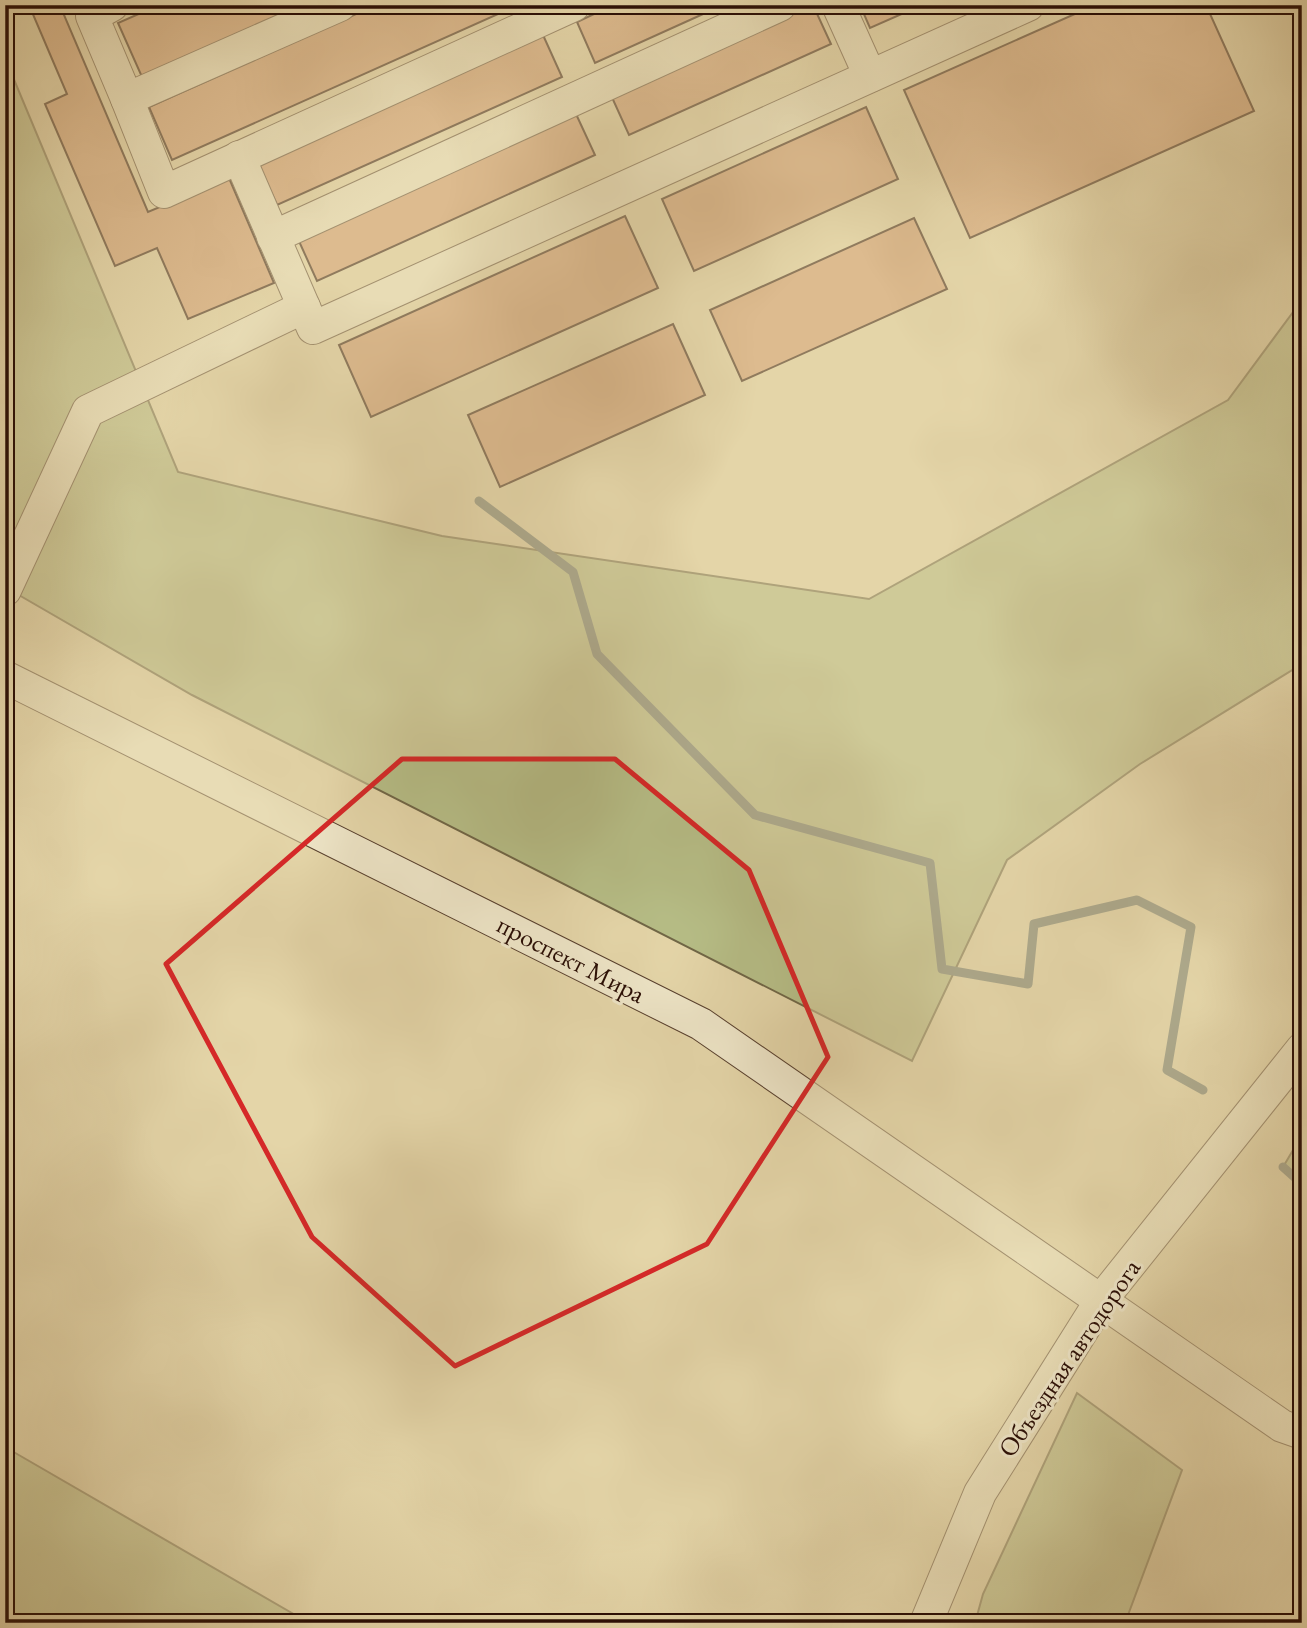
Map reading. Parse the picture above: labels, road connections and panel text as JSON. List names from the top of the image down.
{
  "streets": {
    "street": ["проспект Мира", "Объездная автодорога"]
  },
  "crossings": [
    ["проспект Мира", "Объездная автодорога"]
  ]
}
